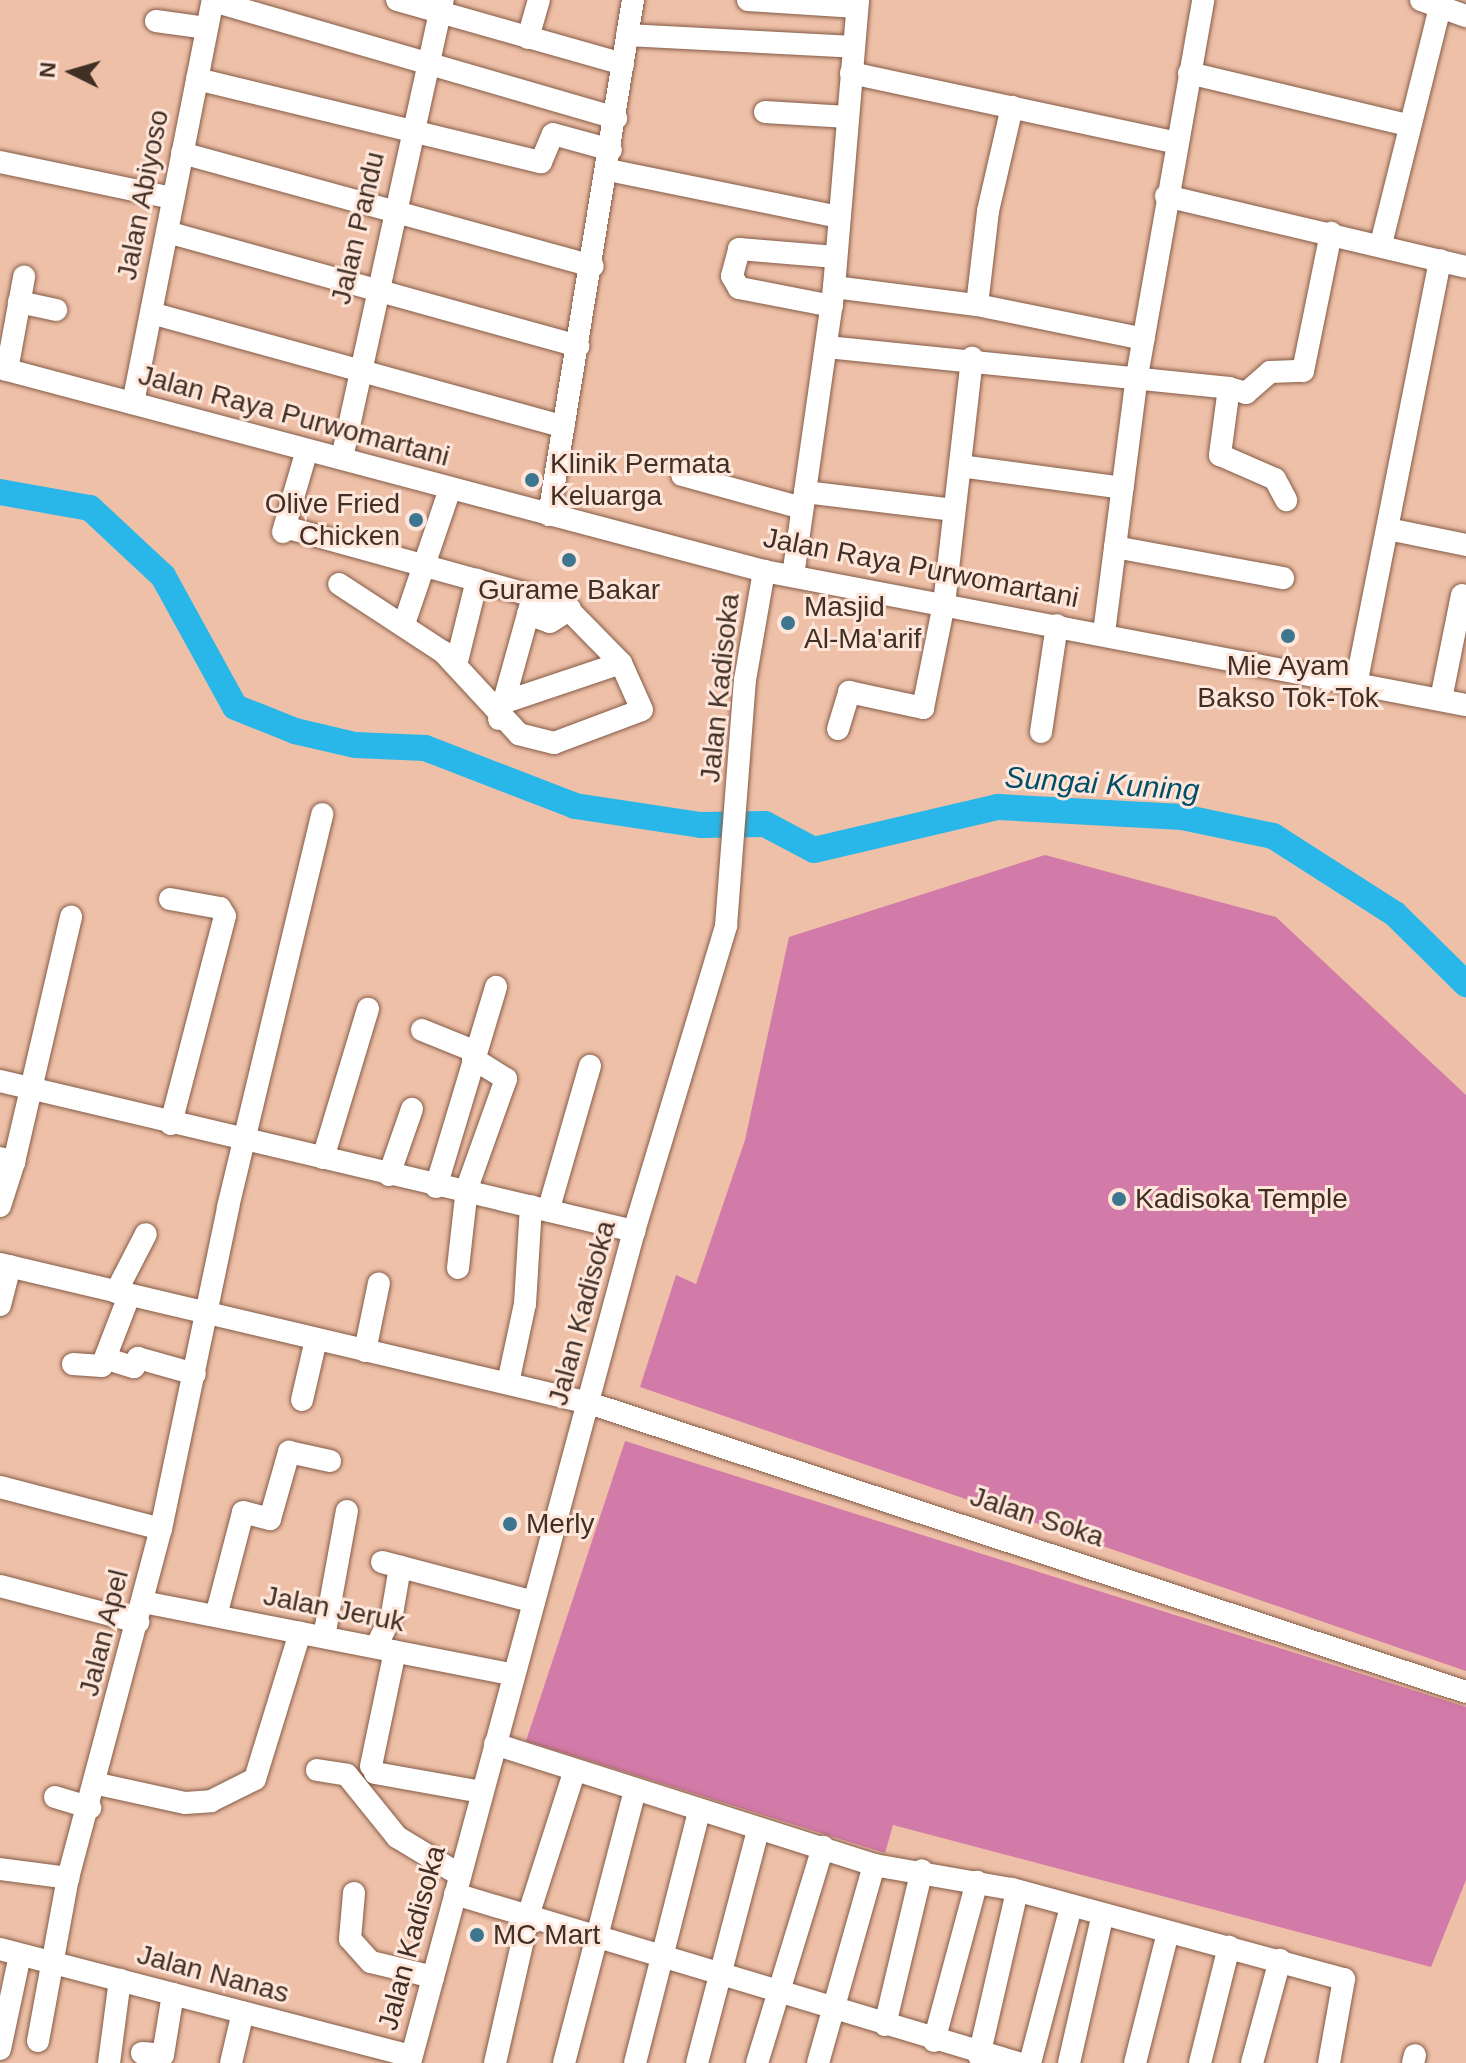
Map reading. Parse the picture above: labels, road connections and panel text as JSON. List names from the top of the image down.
{
  "streets": {
    "street": [
      "Jalan Abiyoso",
      "Jalan Pandu",
      "Jalan Raya Purwomartani",
      "Jalan Kadisoka",
      "Jalan Soka",
      "Jalan Jeruk",
      "Jalan Apel",
      "Jalan Nanas"
    ]
  },
  "crossings": [
    ["Jalan Abiyoso", "Jalan Raya Purwomartani"],
    ["Jalan Pandu", "Jalan Raya Purwomartani"],
    ["Jalan Raya Purwomartani", "Jalan Kadisoka"],
    ["Jalan Kadisoka", "Jalan Soka"],
    ["Jalan Kadisoka", "Jalan Jeruk"],
    ["Jalan Kadisoka", "Jalan Nanas"],
    ["Jalan Soka", "Jalan Apel"],
    ["Jalan Jeruk", "Jalan Apel"],
    ["Jalan Apel", "Jalan Nanas"]
  ],
  "water": ["Sungai Kuning"],
  "places": [
    "Klinik Permata Keluarga",
    "Olive Fried Chicken",
    "Gurame Bakar",
    "Masjid Al-Ma'arif",
    "Mie Ayam Bakso Tok-Tok",
    "Kadisoka Temple",
    "Merly",
    "MC Mart"
  ],
  "north": "left"
}
